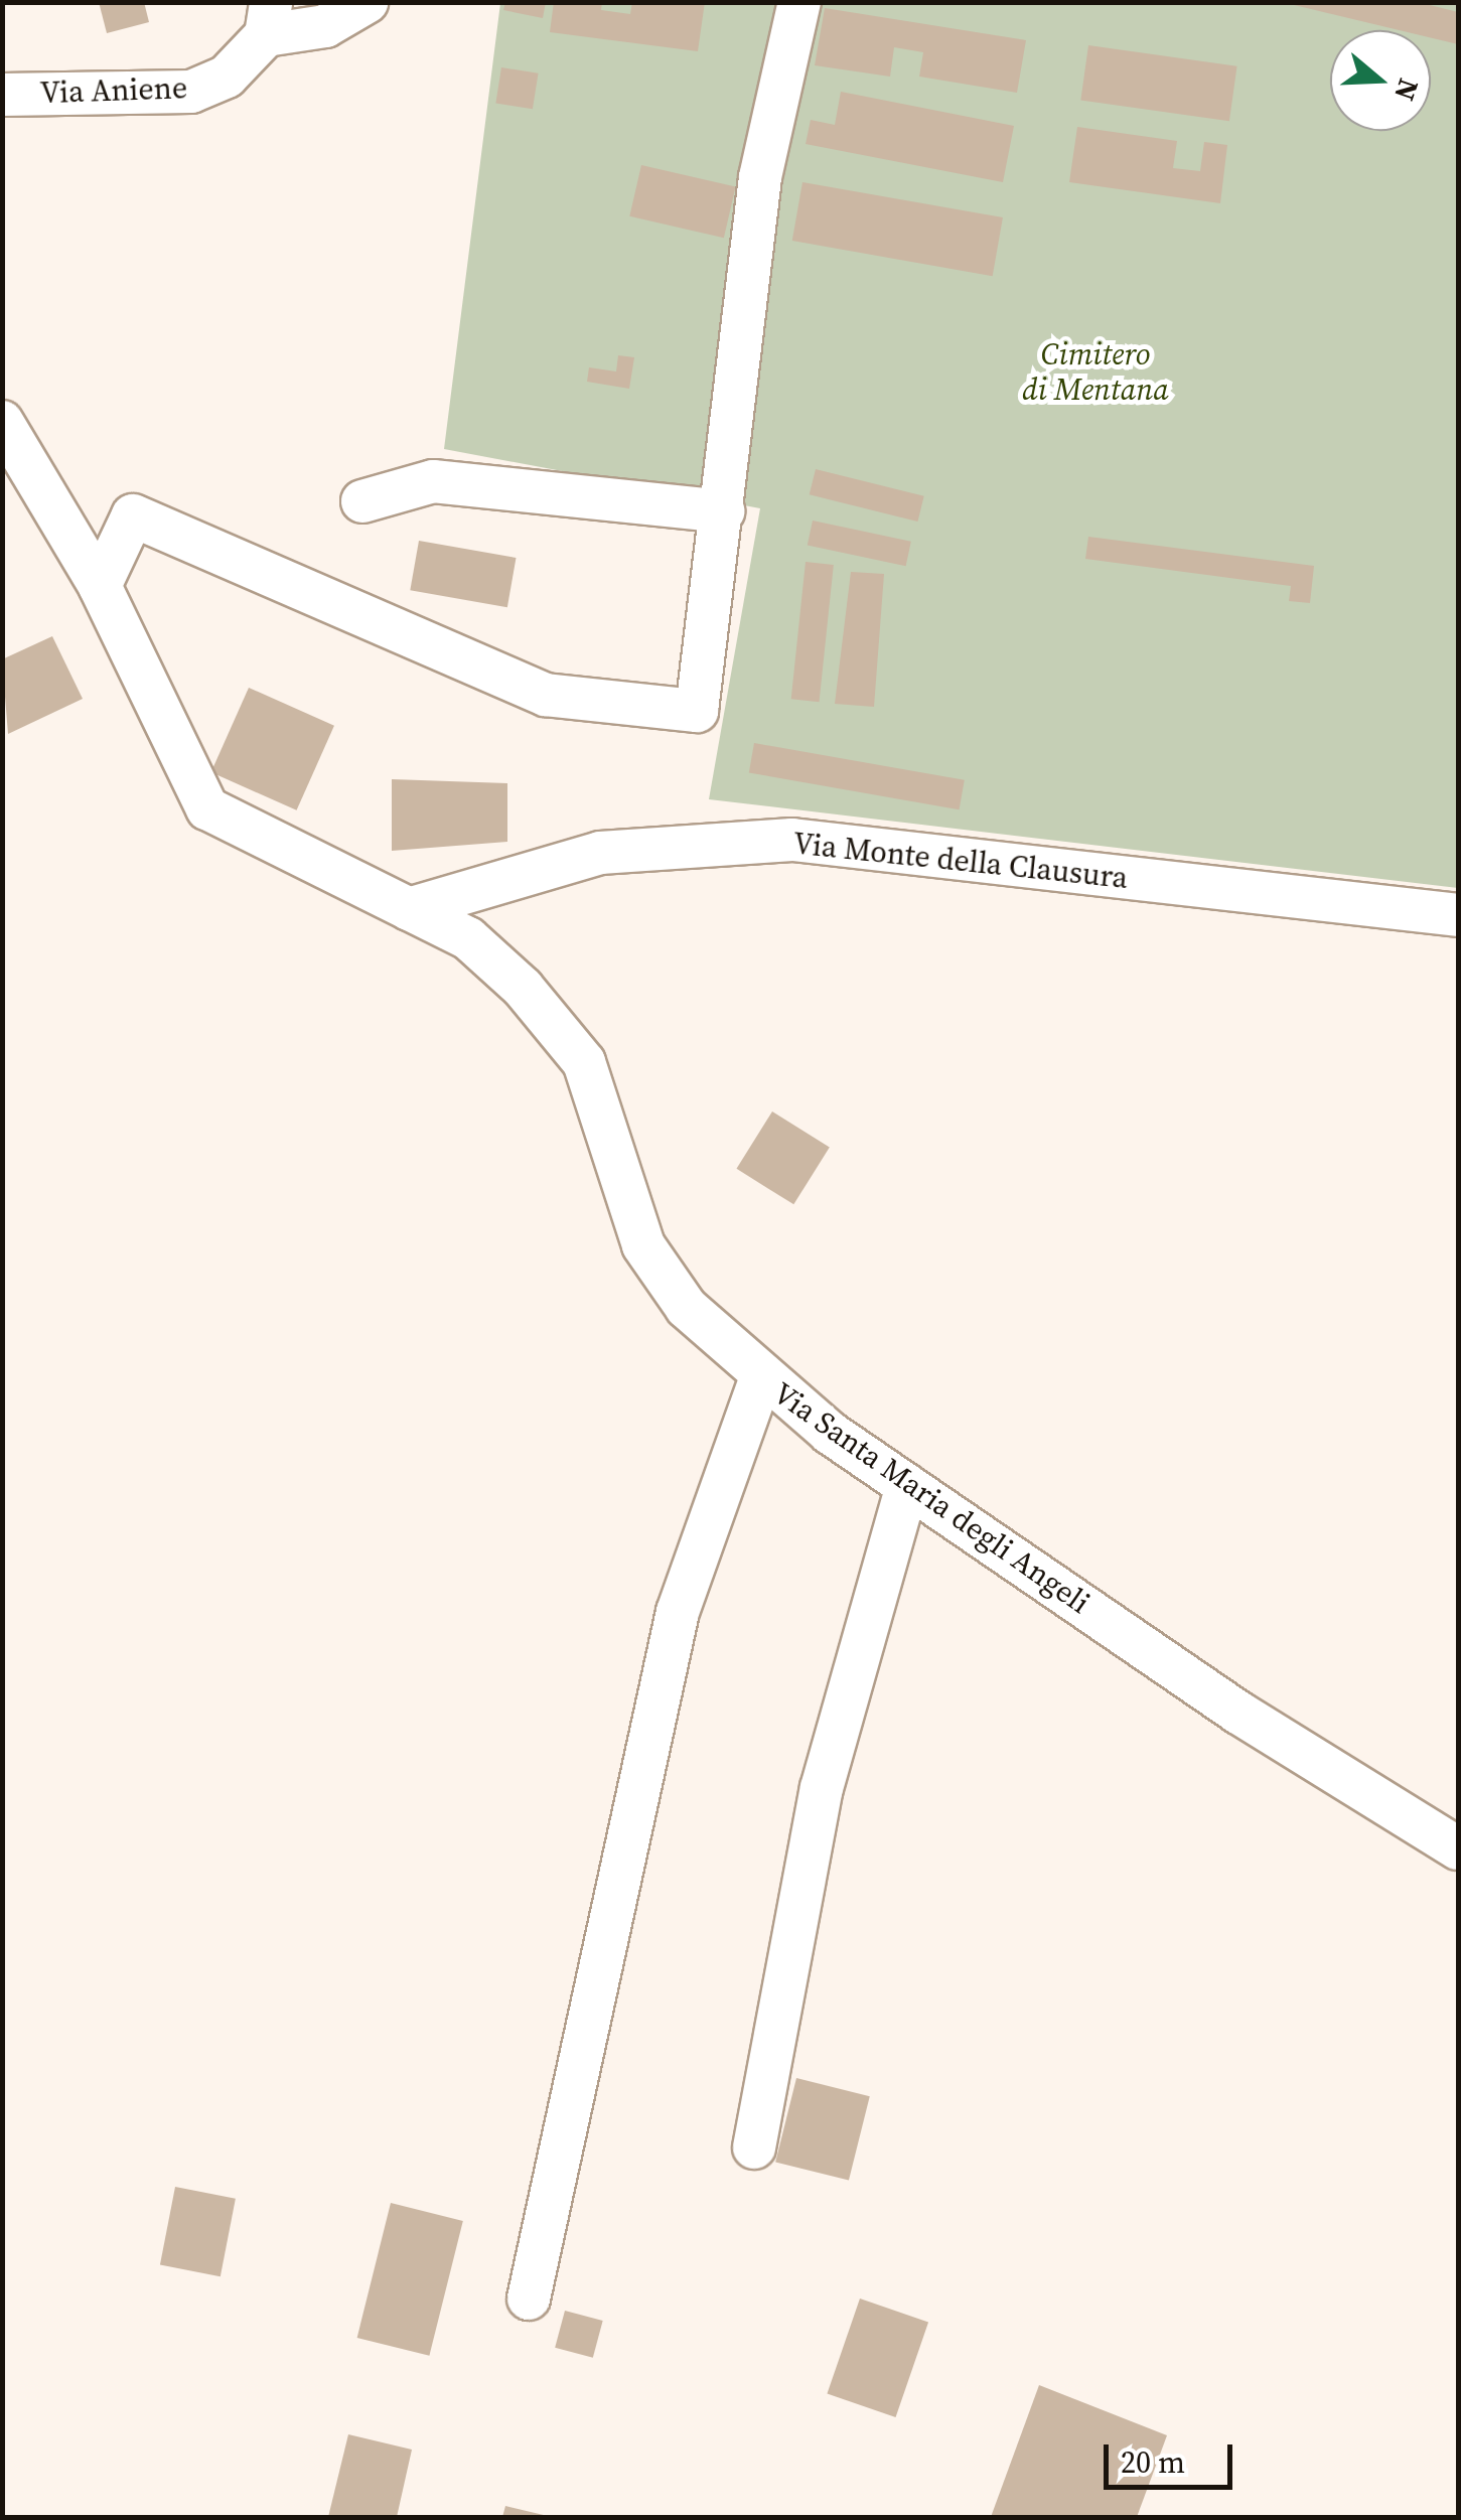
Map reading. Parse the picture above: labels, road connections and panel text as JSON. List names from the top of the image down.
{
  "streets": {
    "street": ["Via Aniene", "Via Monte della Clausura", "Via Santa Maria degli Angeli"]
  },
  "crossings": [
    ["Via Monte della Clausura", "Via Santa Maria degli Angeli"]
  ],
  "parks": ["Cimitero di Mentana"],
  "scale_bar": "20 m",
  "north": "right"
}
